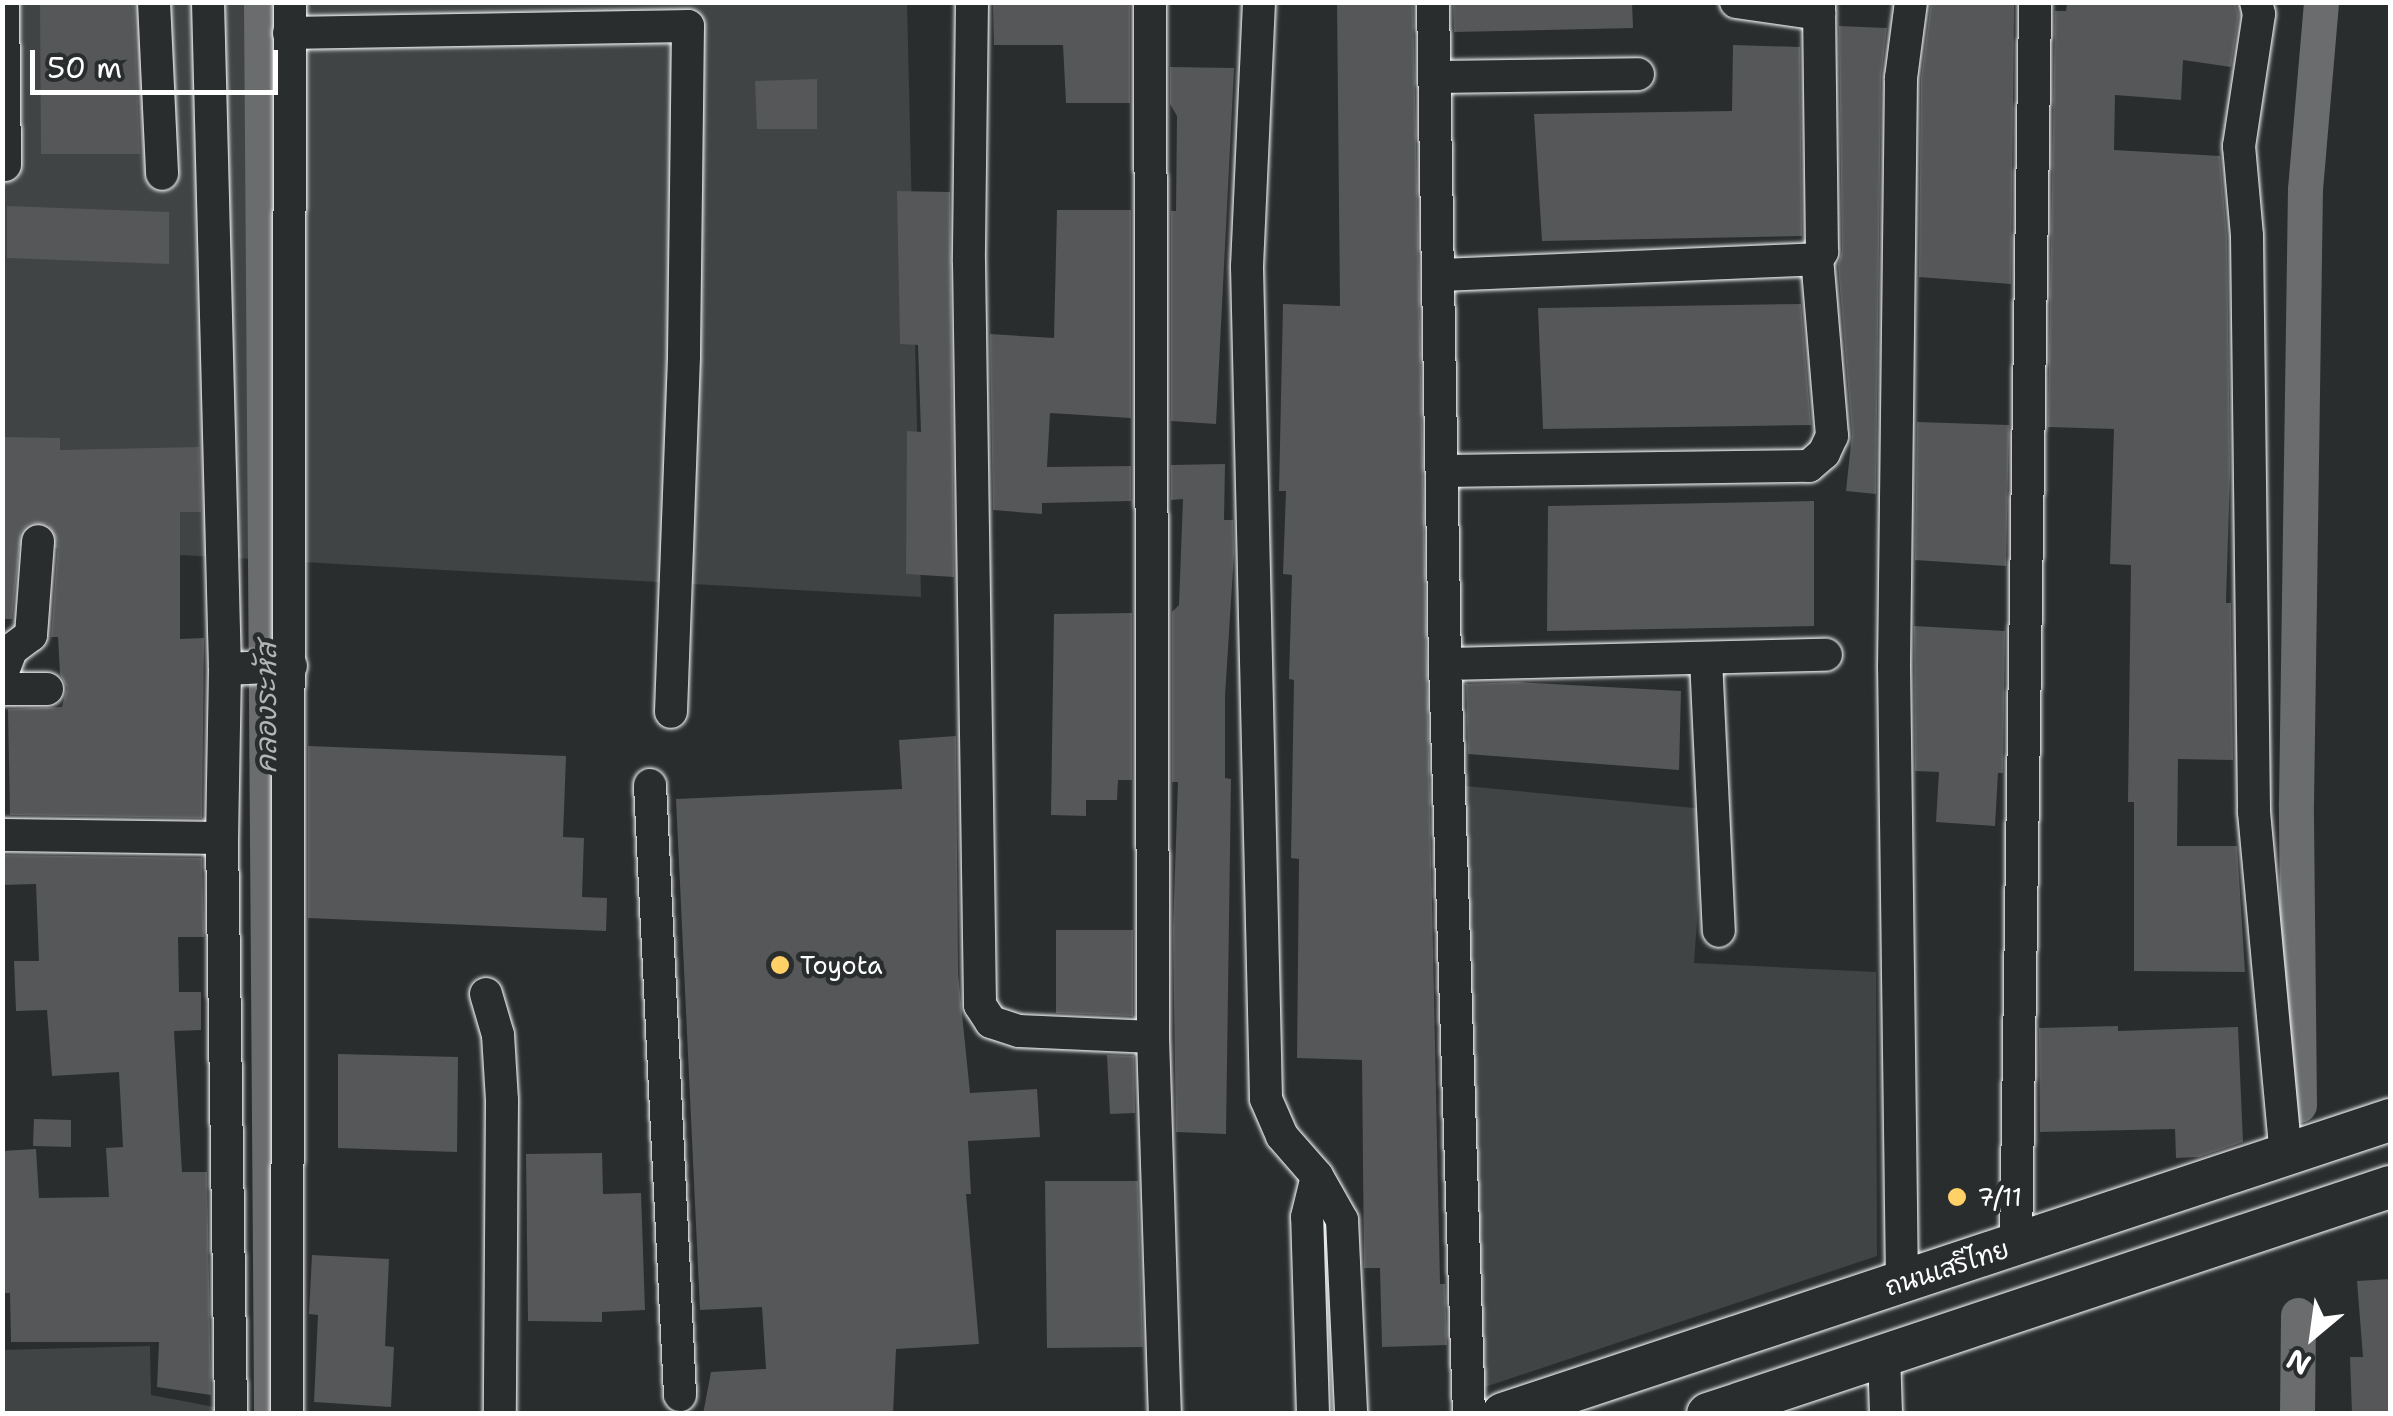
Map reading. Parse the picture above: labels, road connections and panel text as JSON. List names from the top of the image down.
{
  "streets": {
    "main road": ["ถนนเสรีไทย"]
  },
  "water": ["คลองระหัส"],
  "places": ["Toyota", "7/11"],
  "scale_bar": "50 m",
  "north": "bottom left"
}
